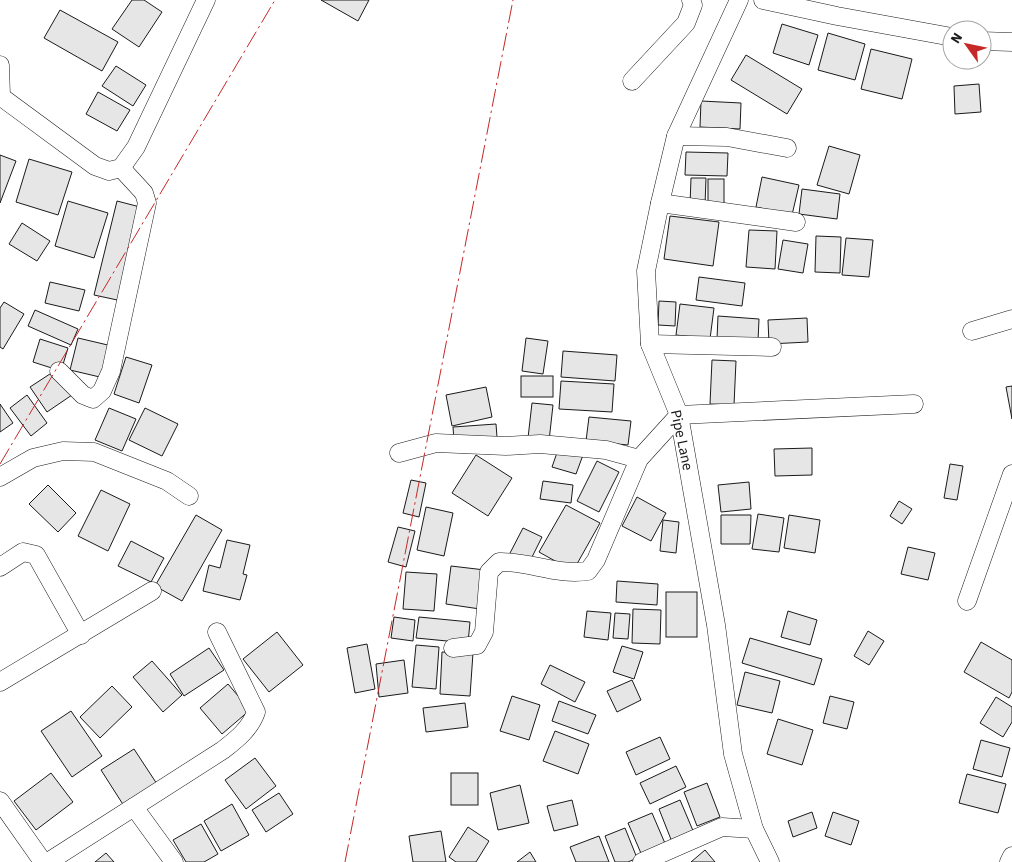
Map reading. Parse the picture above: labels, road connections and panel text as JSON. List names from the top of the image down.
{
  "streets": {
    "street": ["Pipe Lane"]
  },
  "north": "top left"
}
